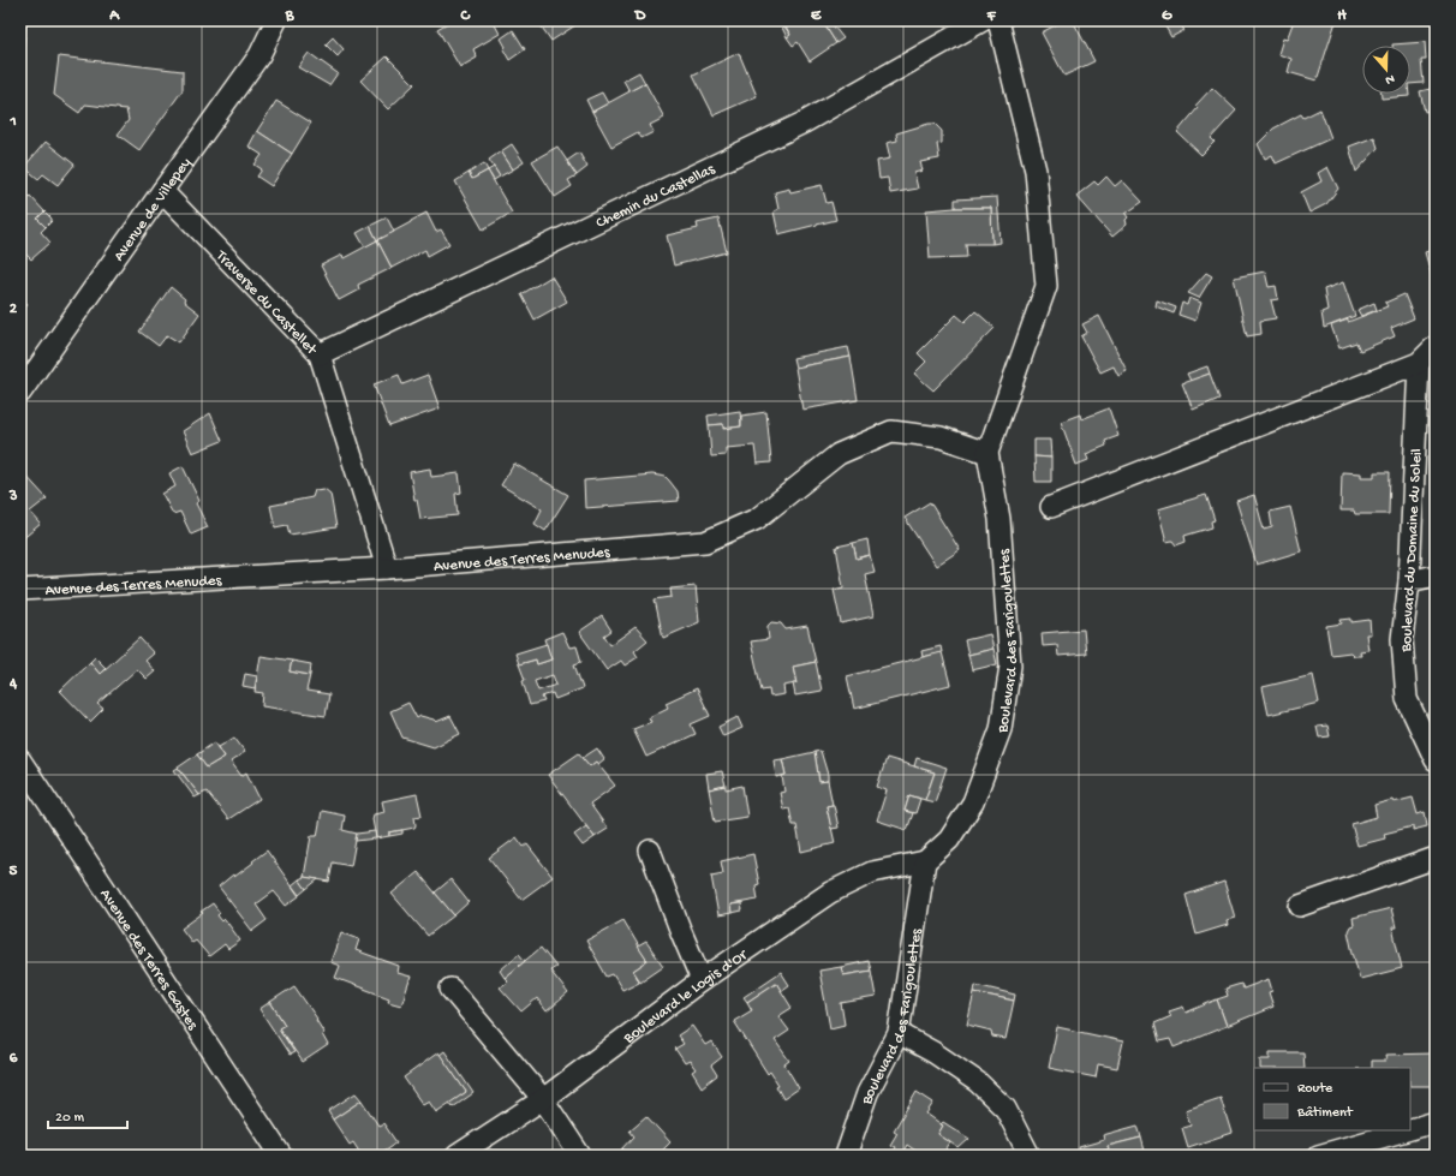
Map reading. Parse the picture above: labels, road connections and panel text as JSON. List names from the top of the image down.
{
  "streets": {
    "street": [
      "Chemin du Castellas",
      "Avenue de Villepey",
      "Traverse du Castellet",
      "Boulevard du Domaine du Soleil",
      "Avenue des Terres Menudes",
      "Boulevard des Farigoulettes",
      "Avenue des Terres Gastes",
      "Boulevard le Logis d'Or"
    ]
  },
  "crossings": [
    ["Chemin du Castellas", "Traverse du Castellet"],
    ["Avenue de Villepey", "Traverse du Castellet"],
    ["Traverse du Castellet", "Avenue des Terres Menudes"],
    ["Avenue des Terres Menudes", "Boulevard des Farigoulettes"],
    ["Boulevard des Farigoulettes", "Boulevard le Logis d'Or"]
  ],
  "legend": ["Route", "Bâtiment"],
  "scale_bar": "20 m",
  "north": "bottom",
  "grid": {
    "columns": [
      "A",
      "B",
      "C",
      "D",
      "E",
      "F",
      "G",
      "H"
    ],
    "rows": [
      "1",
      "2",
      "3",
      "4",
      "5",
      "6"
    ]
  }
}
